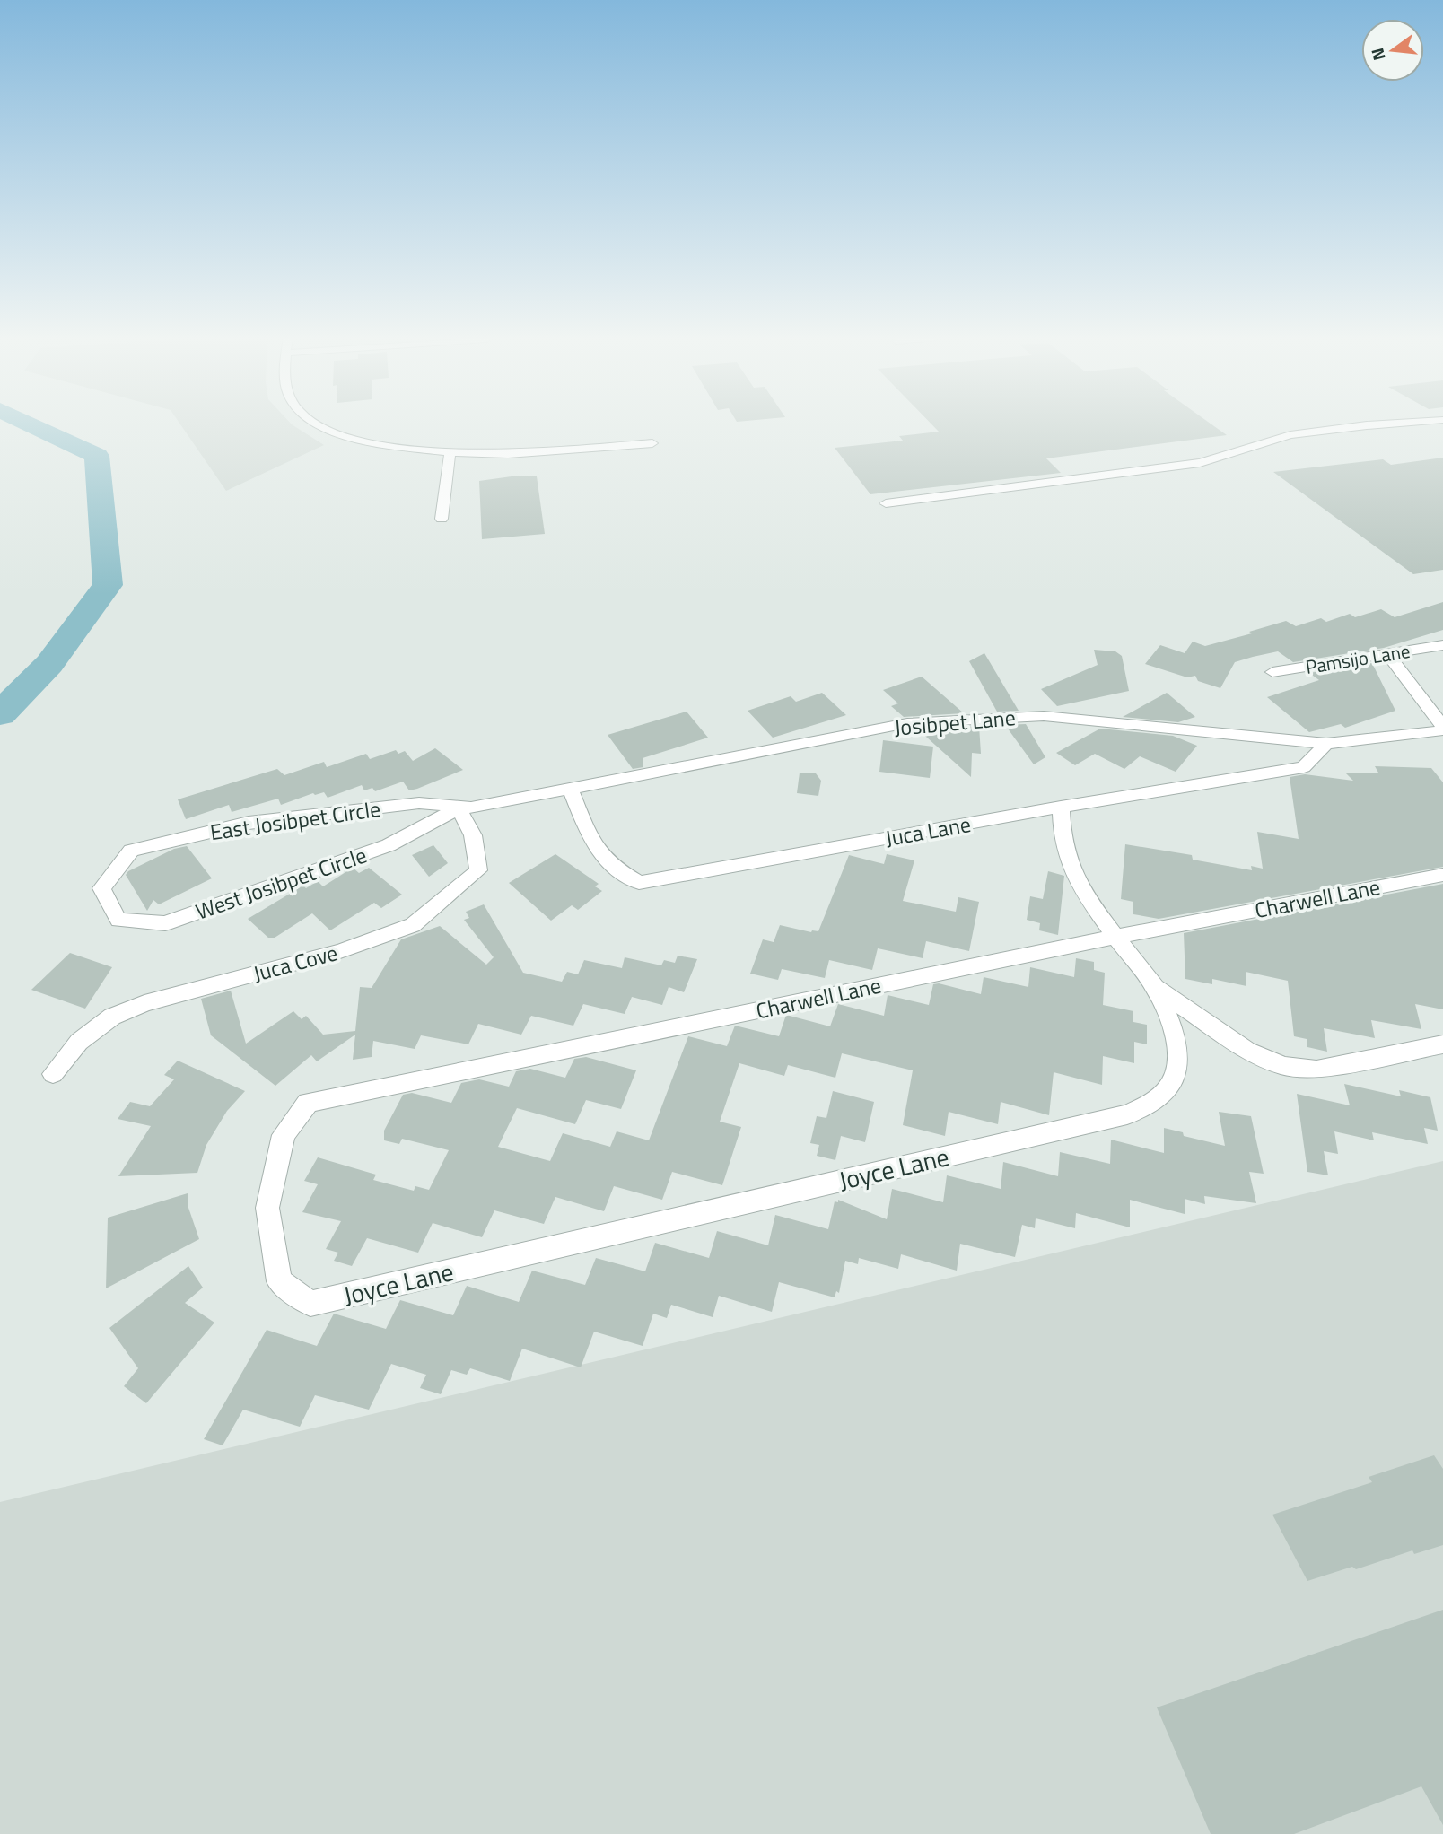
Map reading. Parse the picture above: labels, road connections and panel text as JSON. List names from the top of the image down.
{
  "streets": {
    "street": [
      "Pamsijo Lane",
      "Josibpet Lane",
      "East Josibpet Circle",
      "Juca Lane",
      "West Josibpet Circle",
      "Charwell Lane",
      "Juca Cove",
      "Joyce Lane"
    ]
  },
  "crossings": [
    ["Josibpet Lane", "East Josibpet Circle"],
    ["Josibpet Lane", "Juca Lane"],
    ["Josibpet Lane", "West Josibpet Circle"],
    ["Josibpet Lane", "Juca Cove"],
    ["East Josibpet Circle", "West Josibpet Circle"],
    ["East Josibpet Circle", "Juca Cove"],
    ["West Josibpet Circle", "Juca Cove"],
    ["Charwell Lane", "Joyce Lane"]
  ],
  "north": "left"
}
